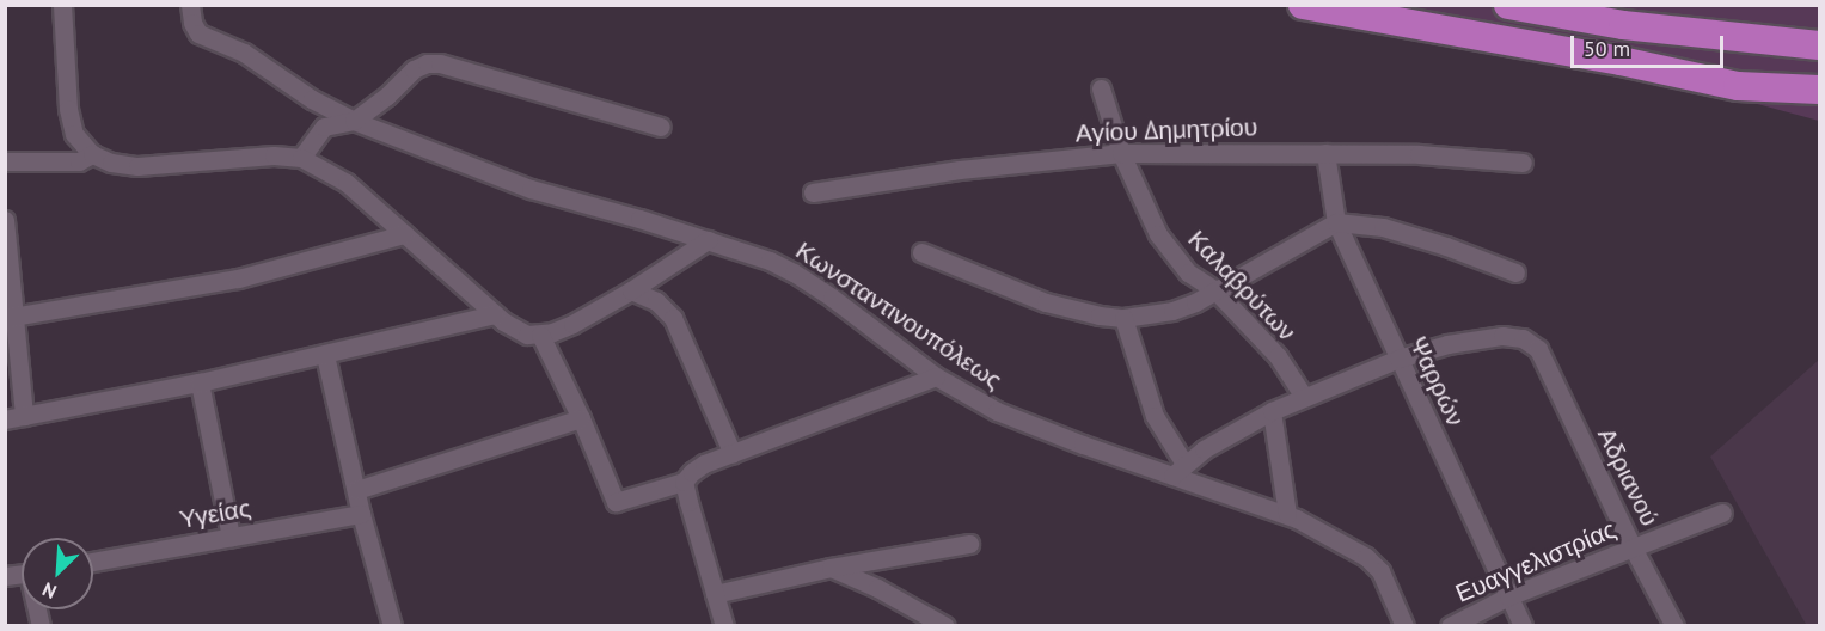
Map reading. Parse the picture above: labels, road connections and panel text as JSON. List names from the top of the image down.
{
  "streets": {
    "street": [
      "Αγίου Δημητρίου",
      "Καλαβρύτων",
      "Κωνσταντινουπόλεως",
      "Ψαρρών",
      "Αδριανού",
      "Υγείας",
      "Ευαγγελιστρίας"
    ]
  },
  "crossings": [
    ["Αγίου Δημητρίου", "Καλαβρύτων"],
    ["Αγίου Δημητρίου", "Ψαρρών"],
    ["Ψαρρών", "Αδριανού"],
    ["Ψαρρών", "Ευαγγελιστρίας"],
    ["Αδριανού", "Ευαγγελιστρίας"]
  ],
  "scale_bar": "50 m",
  "north": "bottom left"
}
